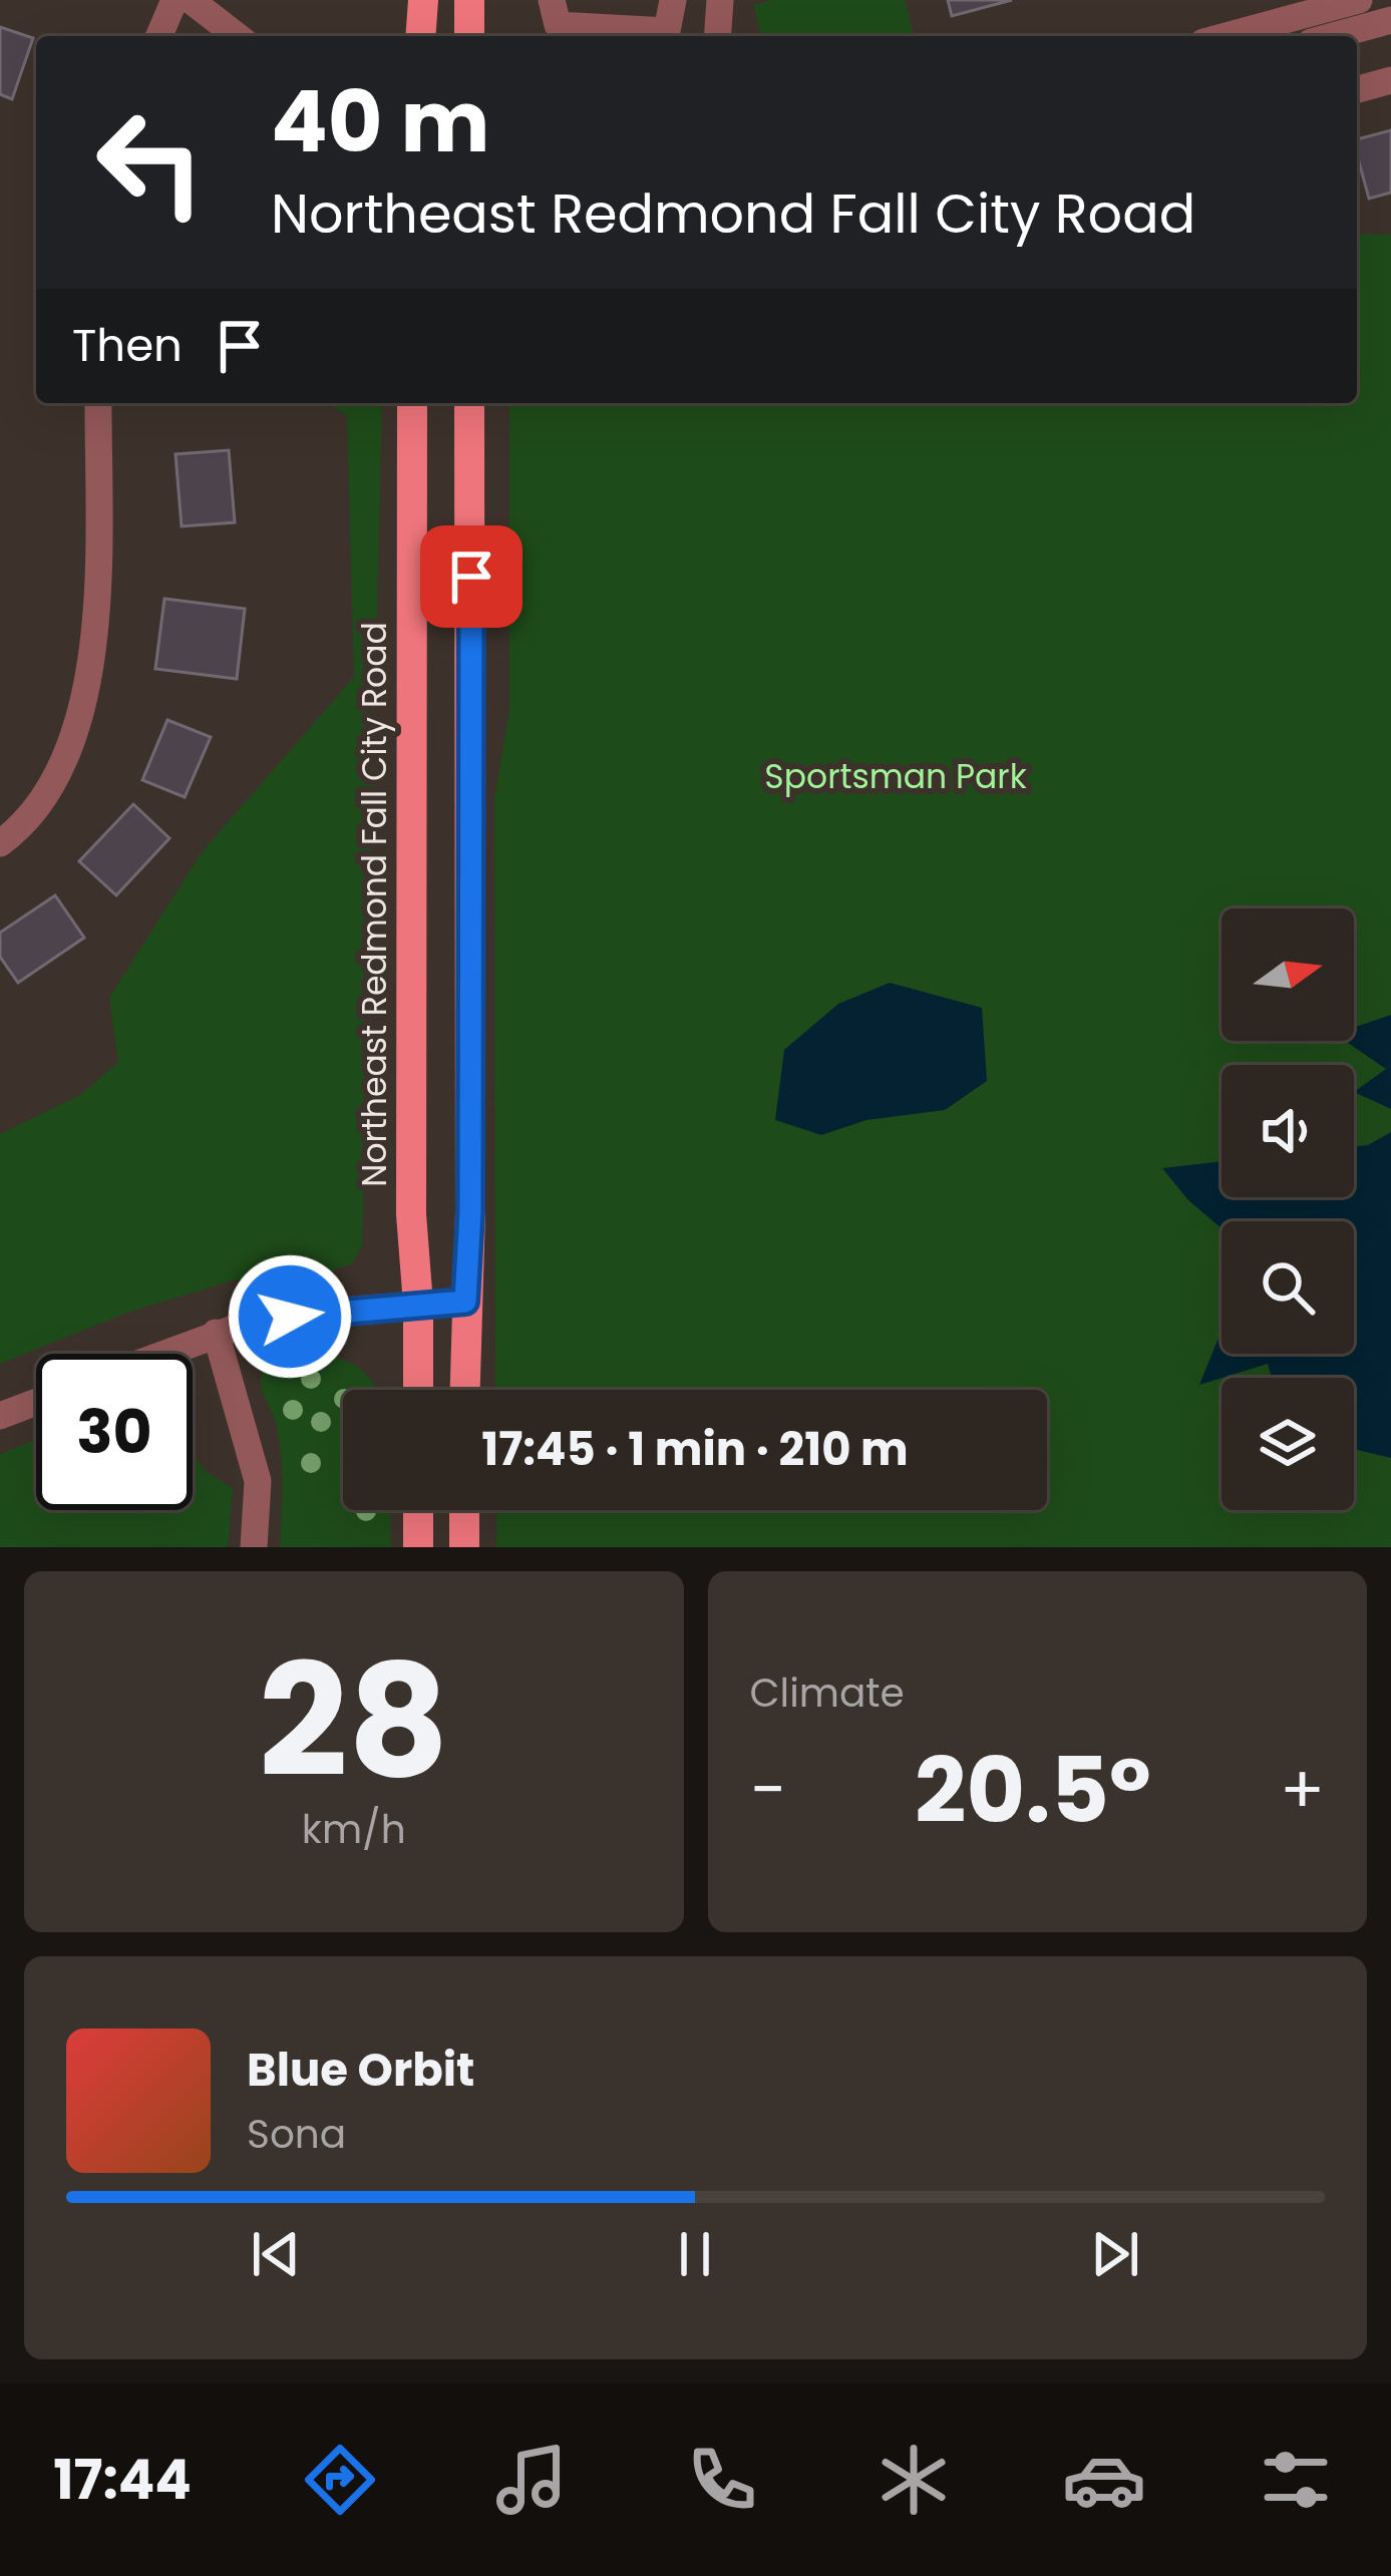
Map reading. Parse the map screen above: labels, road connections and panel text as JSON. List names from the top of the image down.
{
  "streets": {
    "main road": ["Northeast Redmond Fall City Road"]
  },
  "parks": ["Sportsman Park"],
  "north": "right",
  "page": {
    "turn": ["40 m", "Northeast Redmond Fall City Road"],
    "then": "Then",
    "limit": "30",
    "trip": "17:45 · 1 min · 210 m",
    "tile": [
      ["28", "km/h"],
      "Climate"
    ],
    "heat": ["−", "20.5°", "+"],
    "song": ["Blue Orbit", "Sona"],
    "tabs": "17:44"
  }
}
